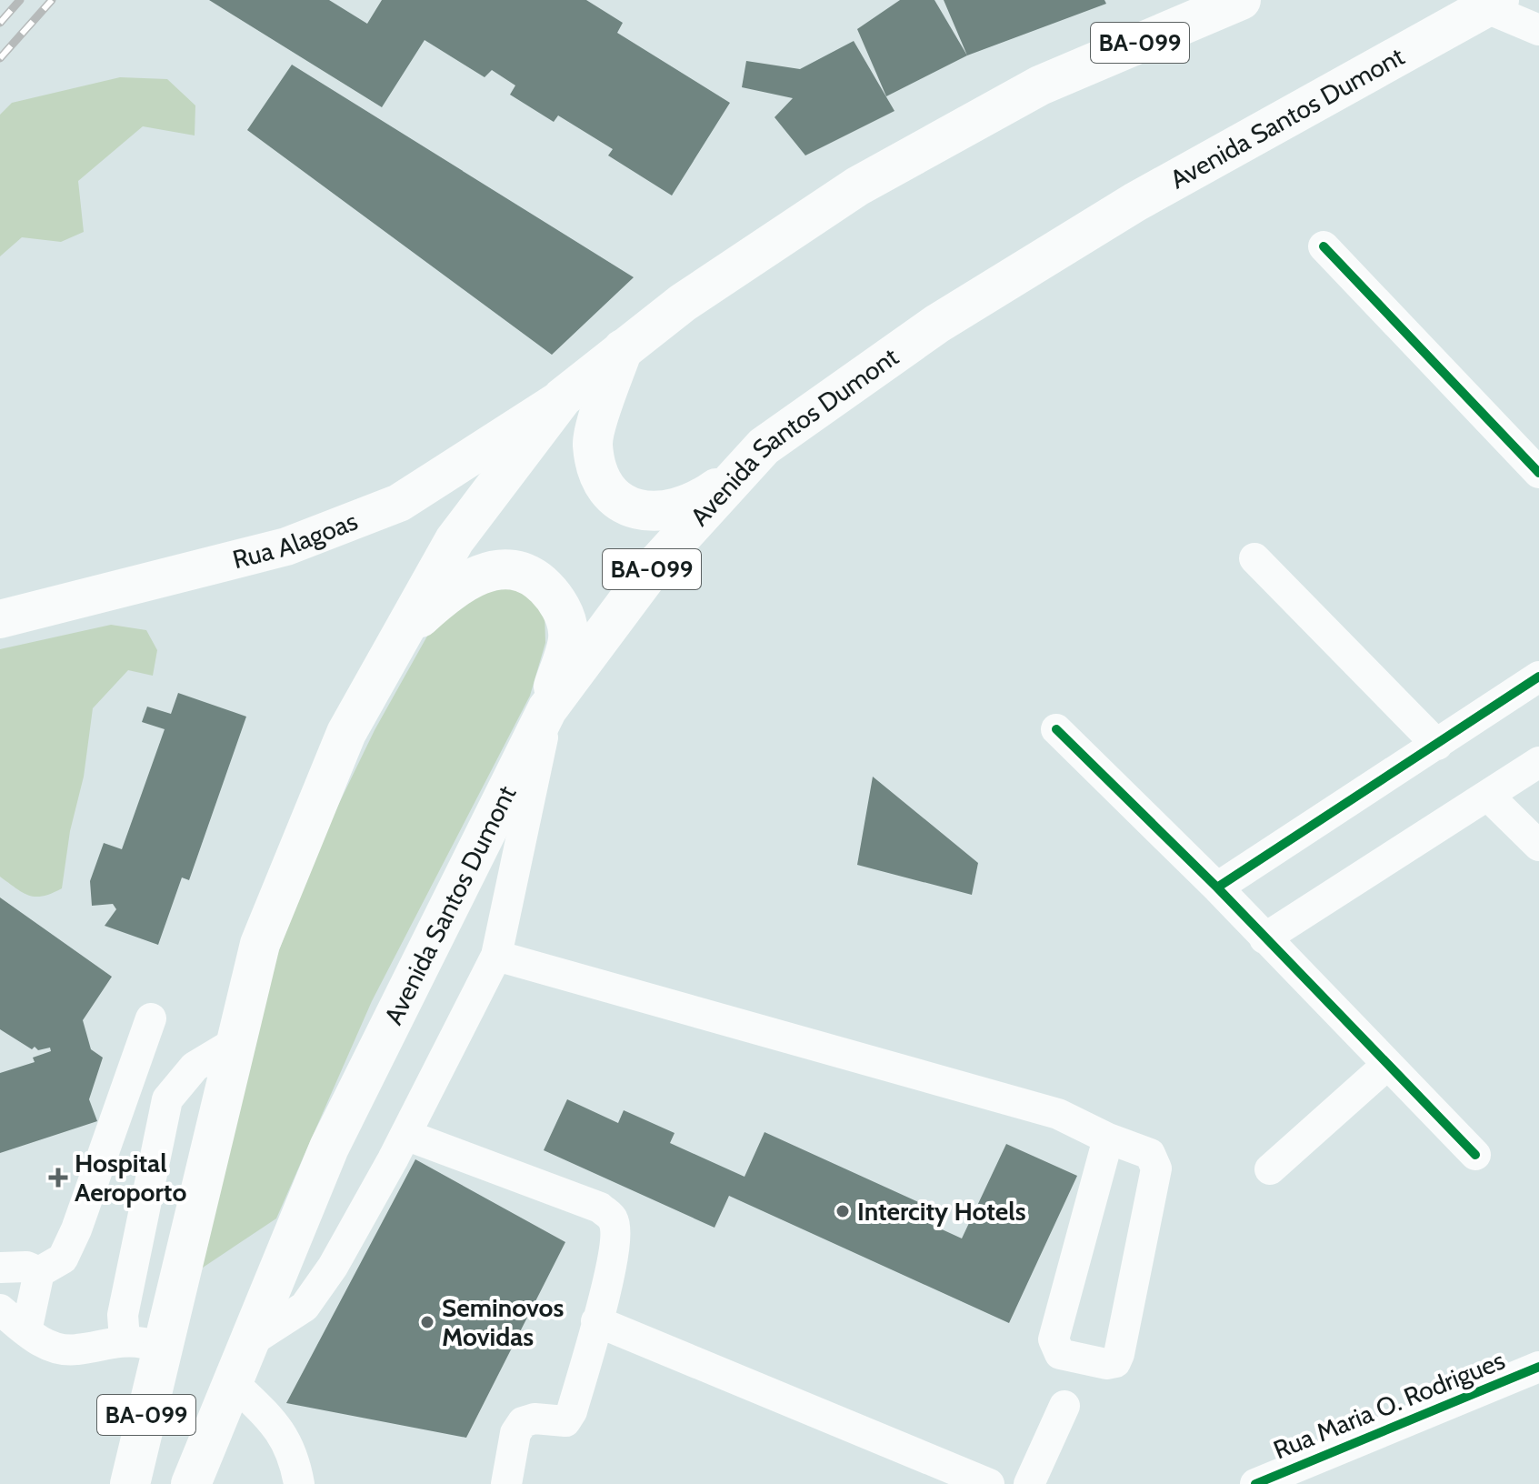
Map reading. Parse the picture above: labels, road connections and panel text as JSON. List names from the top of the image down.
{
  "streets": {
    "highway": ["BA-099", "Avenida Santos Dumont"],
    "main road": ["Rua Alagoas"],
    "street": ["Rua Maria O. Rodrigues"]
  },
  "crossings": [
    ["BA-099", "Rua Alagoas"]
  ],
  "places": {
    "health": ["Hospital Aeroporto"],
    "other": ["Intercity Hotels", "Seminovos Movidas"]
  }
}
